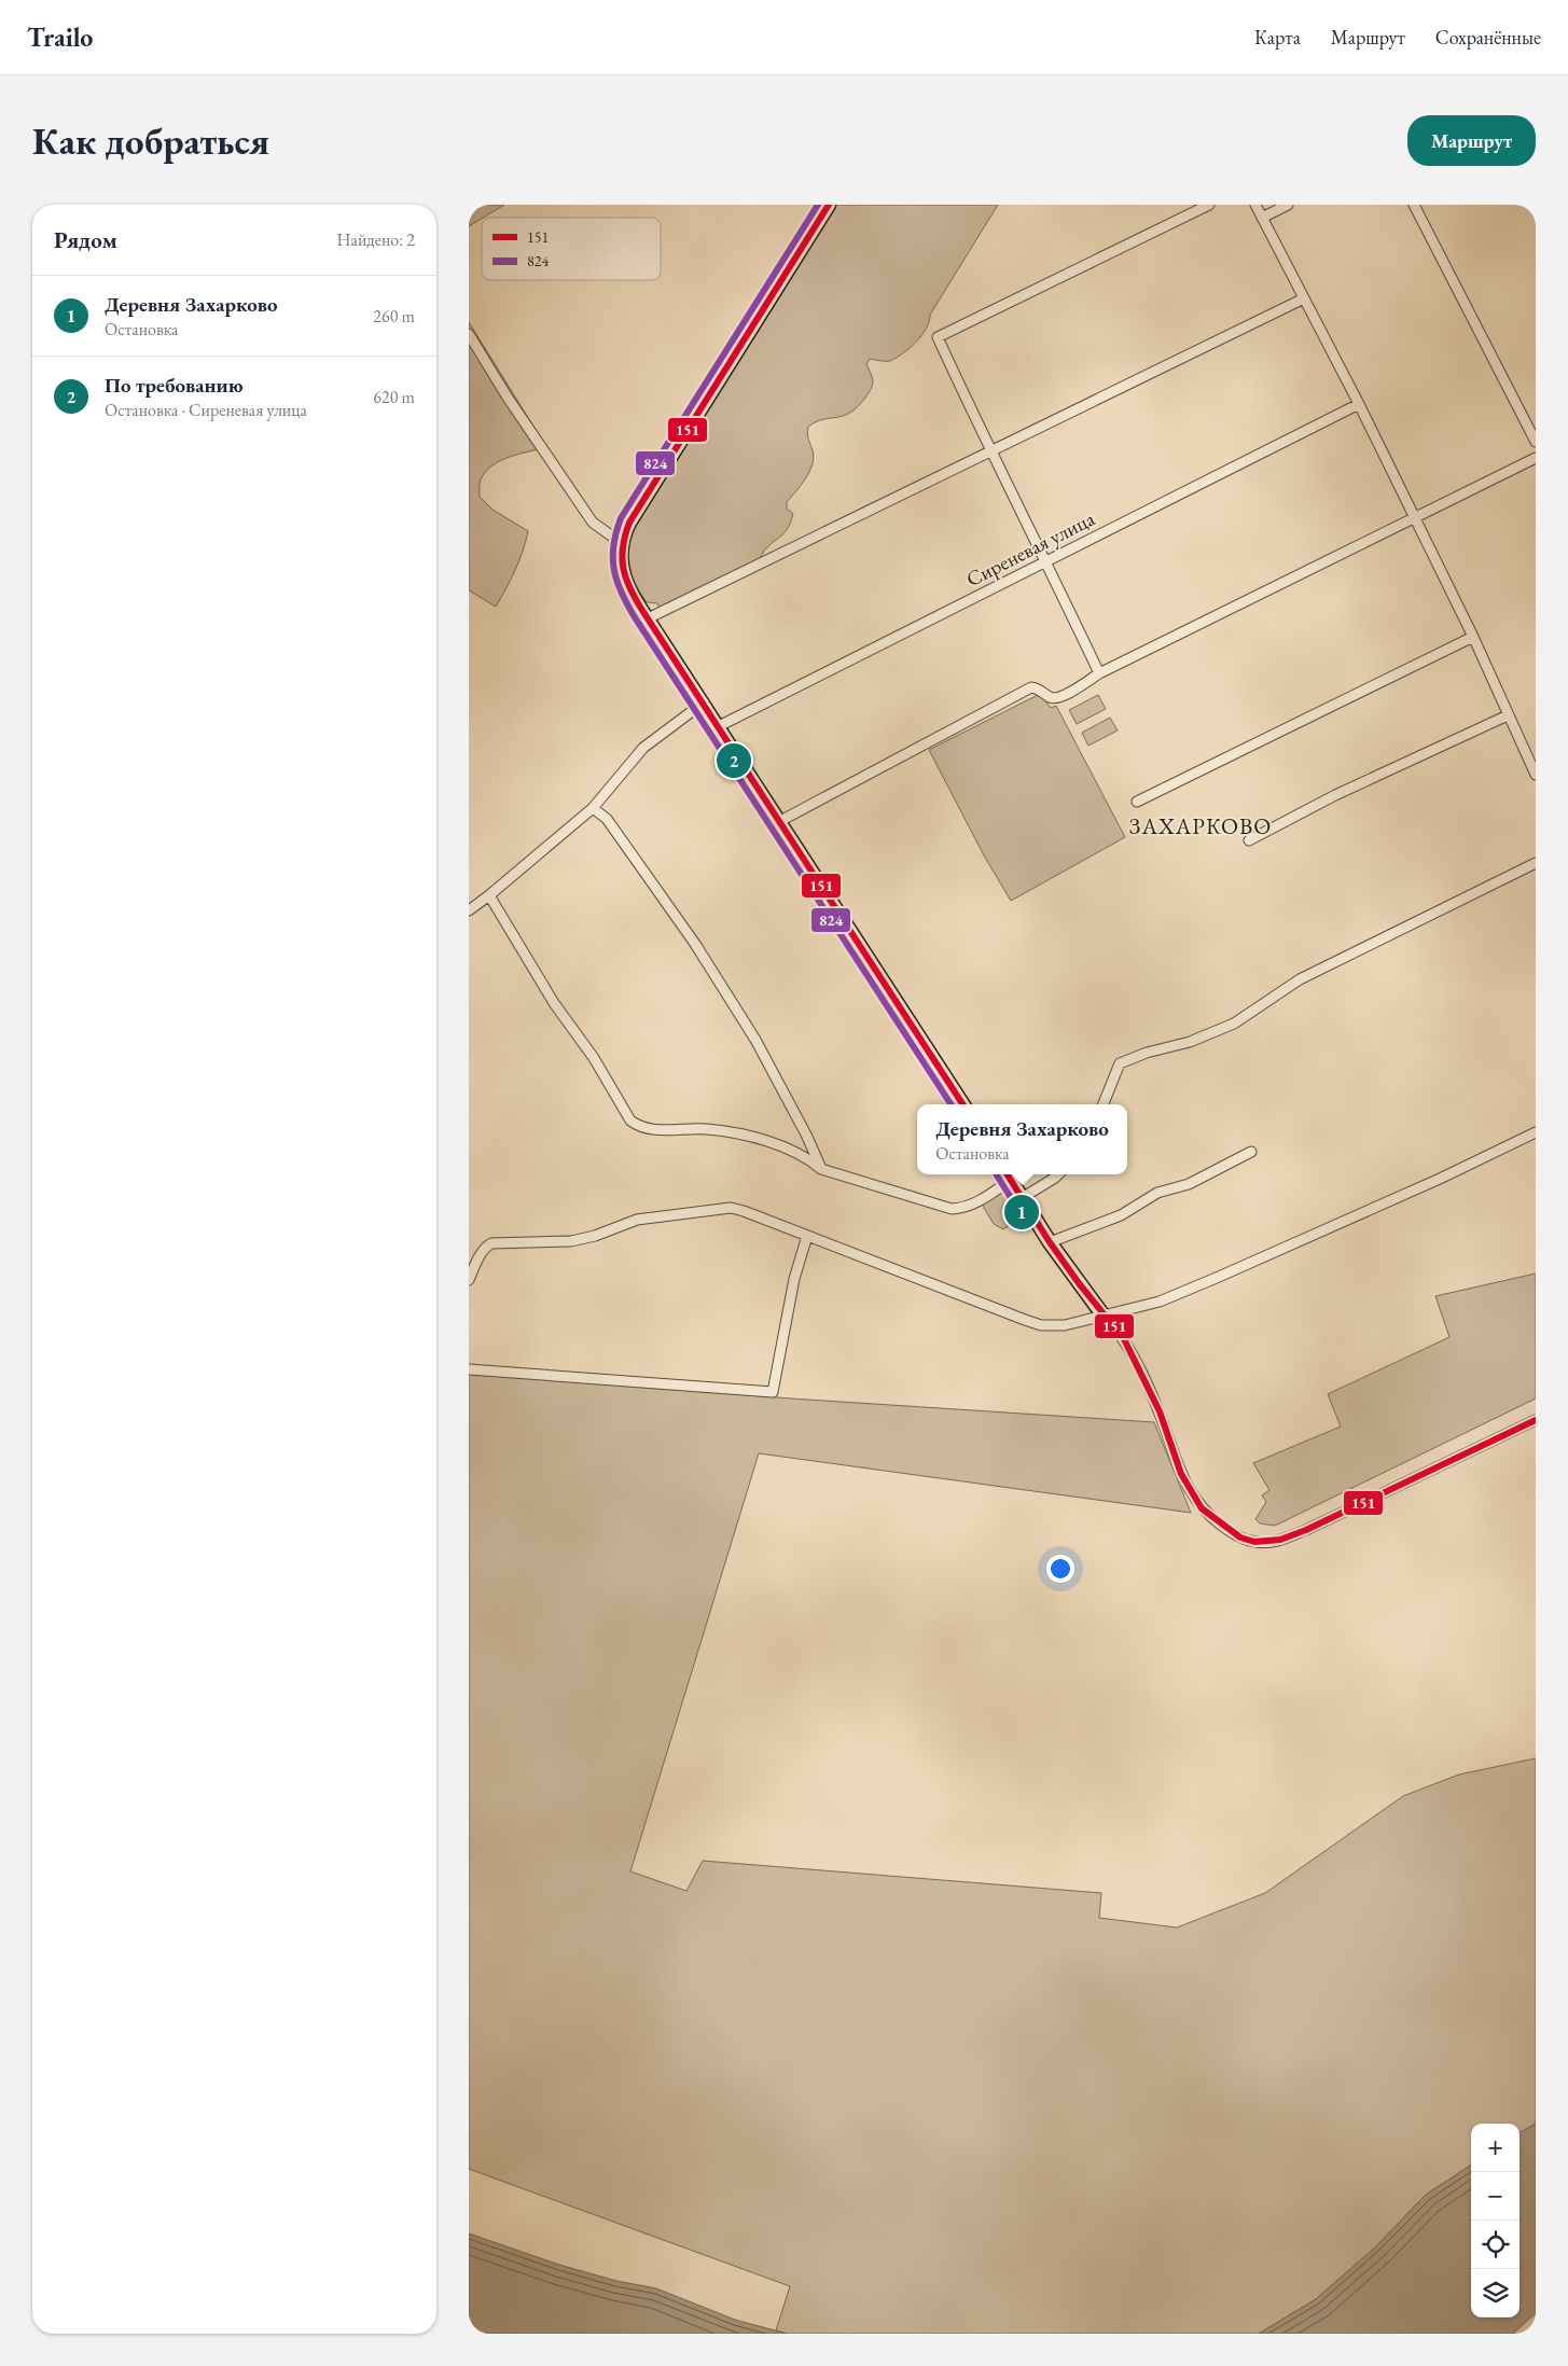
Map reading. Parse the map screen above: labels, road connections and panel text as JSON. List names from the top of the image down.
{
  "streets": {
    "street": ["Сиреневая улица"]
  },
  "districts": ["ЗАХАРКОВО"],
  "lines": ["transit line 151", "transit line 824"],
  "legend": ["151", "824"],
  "page": {
    "header": "Trailo",
    "nav": ["Карта", "Маршрут", "Сохранённые"],
    "buttons": "Маршрут",
    "title": "Как добраться",
    "heading": ["Рядом", "Найдено: 2"],
    "list": [
      {
        "mark": "1",
        "name": "Деревня Захарково",
        "note": "Остановка",
        "value": "260 m"
      },
      {
        "mark": "2",
        "name": "По требованию",
        "note": "Остановка · Сиреневая улица",
        "value": "620 m"
      }
    ],
    "pins": ["2", "1"],
    "popup": ["Деревня Захарково", "Остановка"],
    "map_buttons": ["+", "−"]
  }
}
